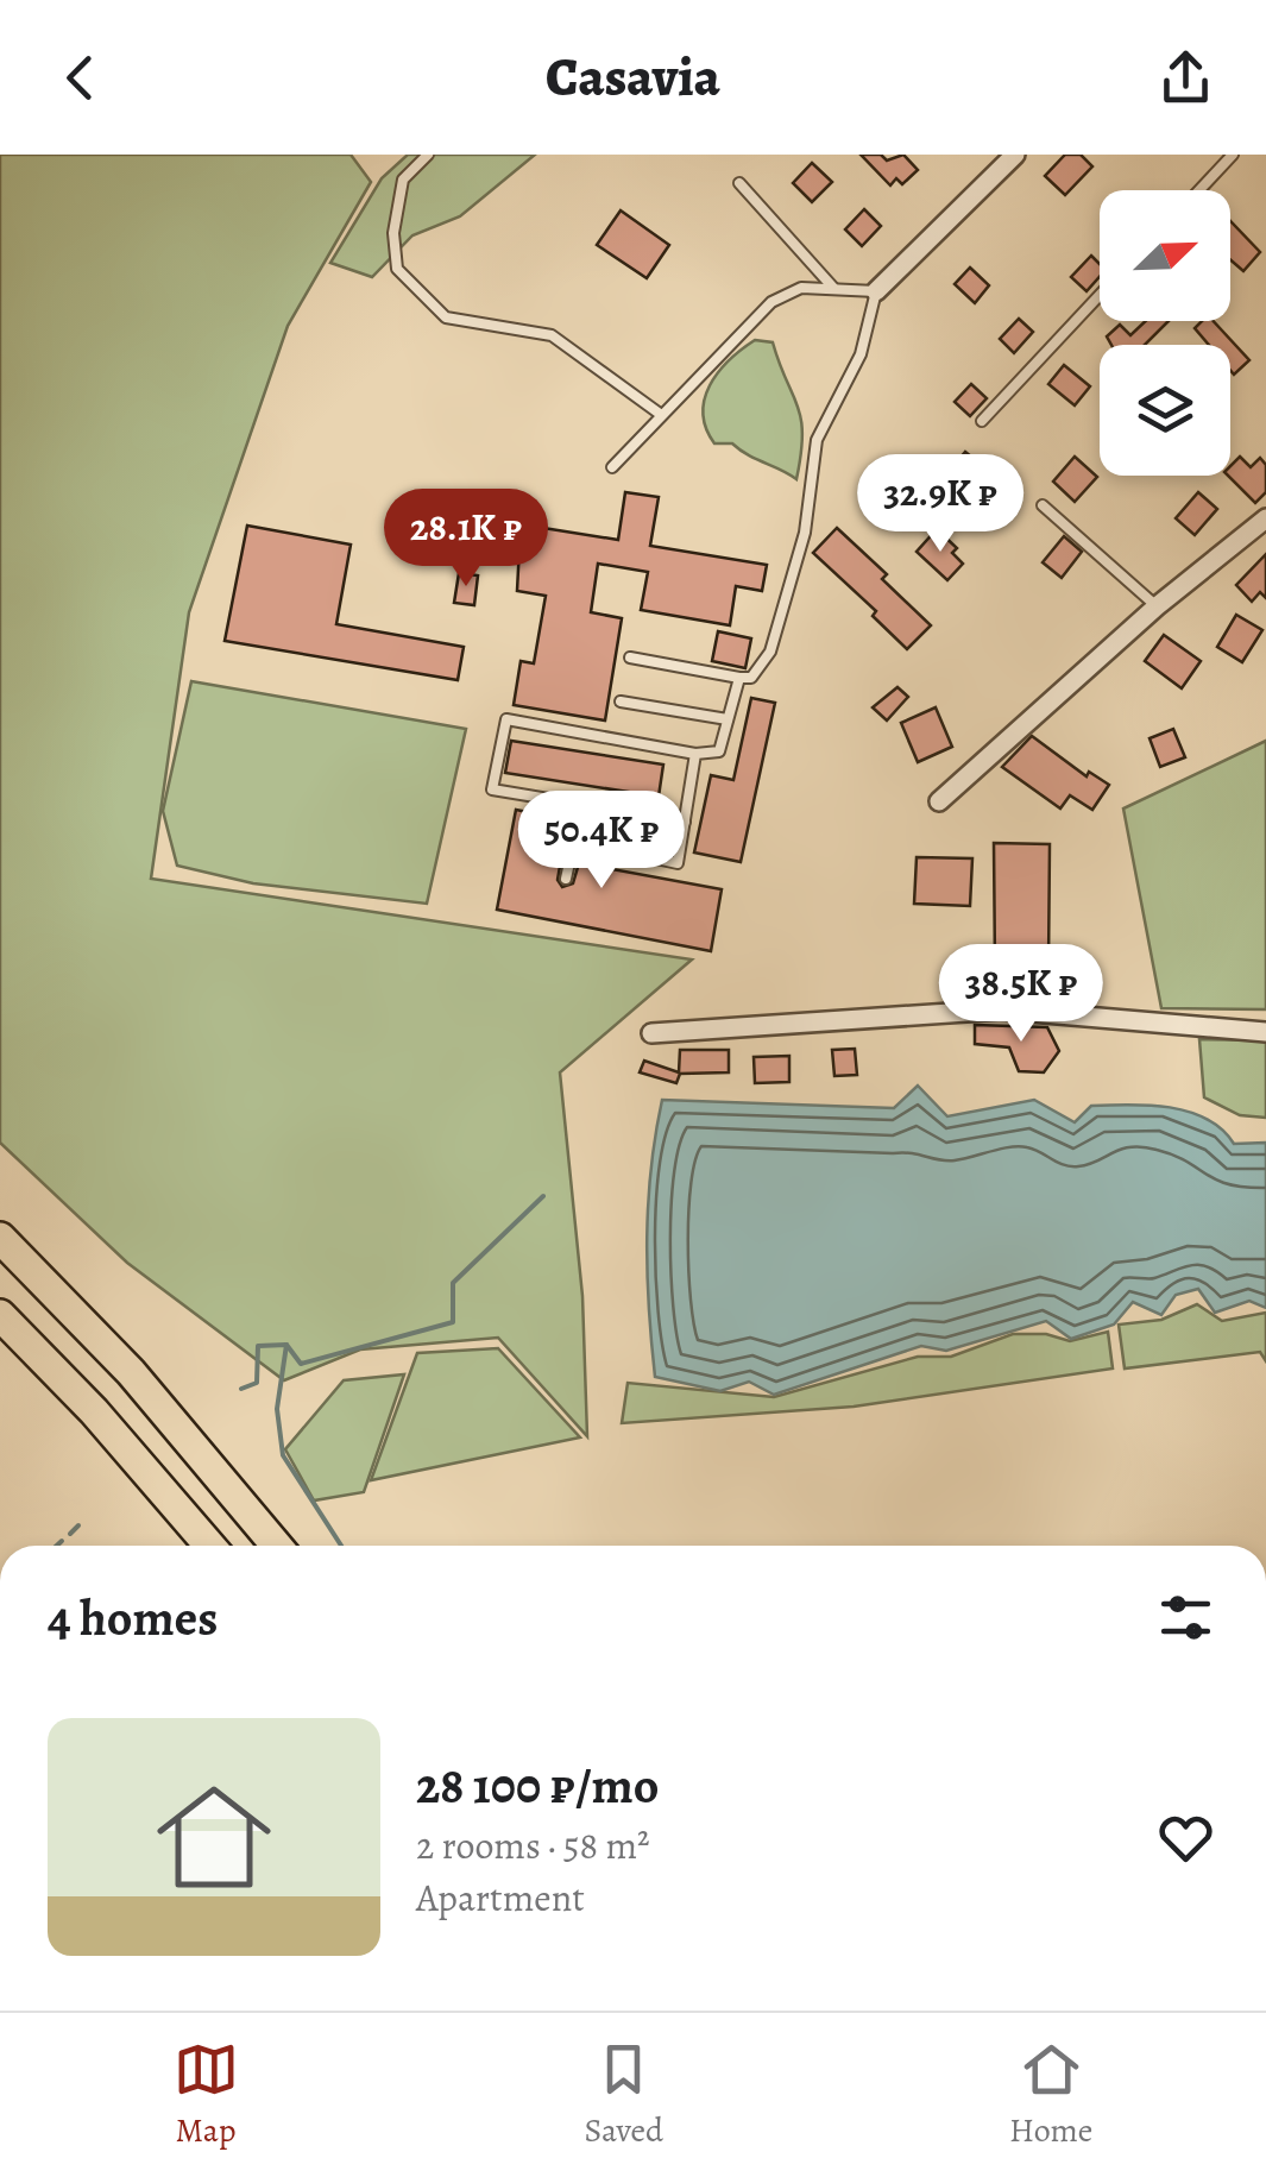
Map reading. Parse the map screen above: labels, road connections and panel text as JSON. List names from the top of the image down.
{
  "north": "top right",
  "page": {
    "header": "Casavia",
    "price": [
      "32.9K ₽",
      "28.1K ₽",
      "50.4K ₽",
      "38.5K ₽"
    ],
    "heading": "4 homes",
    "list": [
      {
        "name": "28 100 ₽/mo",
        "note": "2 rooms · 58 m² · Apartment"
      }
    ],
    "tabs": ["Map", "Saved", "Home"]
  }
}
